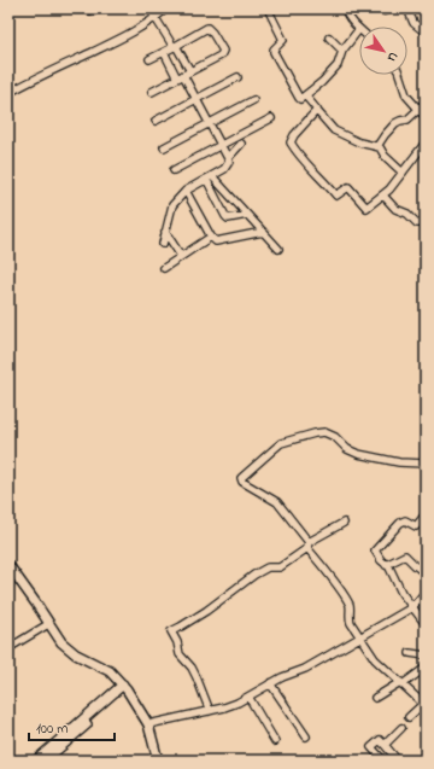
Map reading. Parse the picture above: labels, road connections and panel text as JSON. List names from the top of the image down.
{
  "scale_bar": "100 m",
  "north": "bottom right"
}
